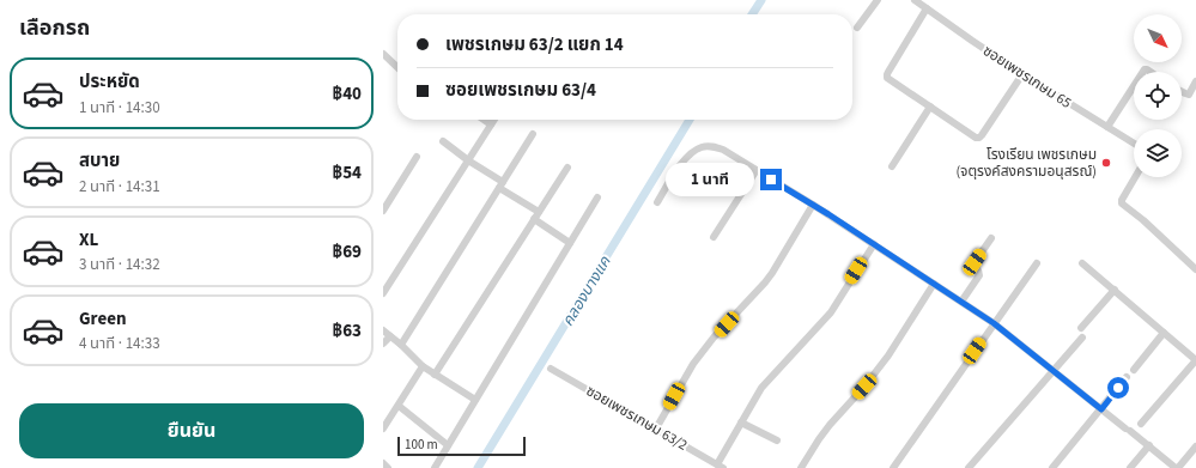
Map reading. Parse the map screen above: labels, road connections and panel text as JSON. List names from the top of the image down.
{
  "streets": {
    "street": ["ซอยเพชรเกษม 65", "ซอยเพชรเกษม 63/2"]
  },
  "water": ["คลองบางแค"],
  "places": ["โรงเรียน เพชรเกษม (จตุรงค์สงครามอนุสรณ์)"],
  "scale_bar": "100 m",
  "north": "bottom right",
  "page": {
    "heading": "เลือกรถ",
    "banner": ["เพชรเกษม 63/2 แยก 14", "ซอยเพชรเกษม 63/4"],
    "list": [
      {
        "name": "ประหยัด",
        "note": "1 นาที · 14:30",
        "value": "฿40"
      },
      {
        "name": "สบาย",
        "note": "2 นาที · 14:31",
        "value": "฿54"
      },
      {
        "name": "XL",
        "note": "3 นาที · 14:32",
        "value": "฿69"
      },
      {
        "name": "Green",
        "note": "4 นาที · 14:33",
        "value": "฿63"
      }
    ],
    "bubble": "1 นาที",
    "buttons": "ยืนยัน",
    "scale": "100 m"
  }
}
